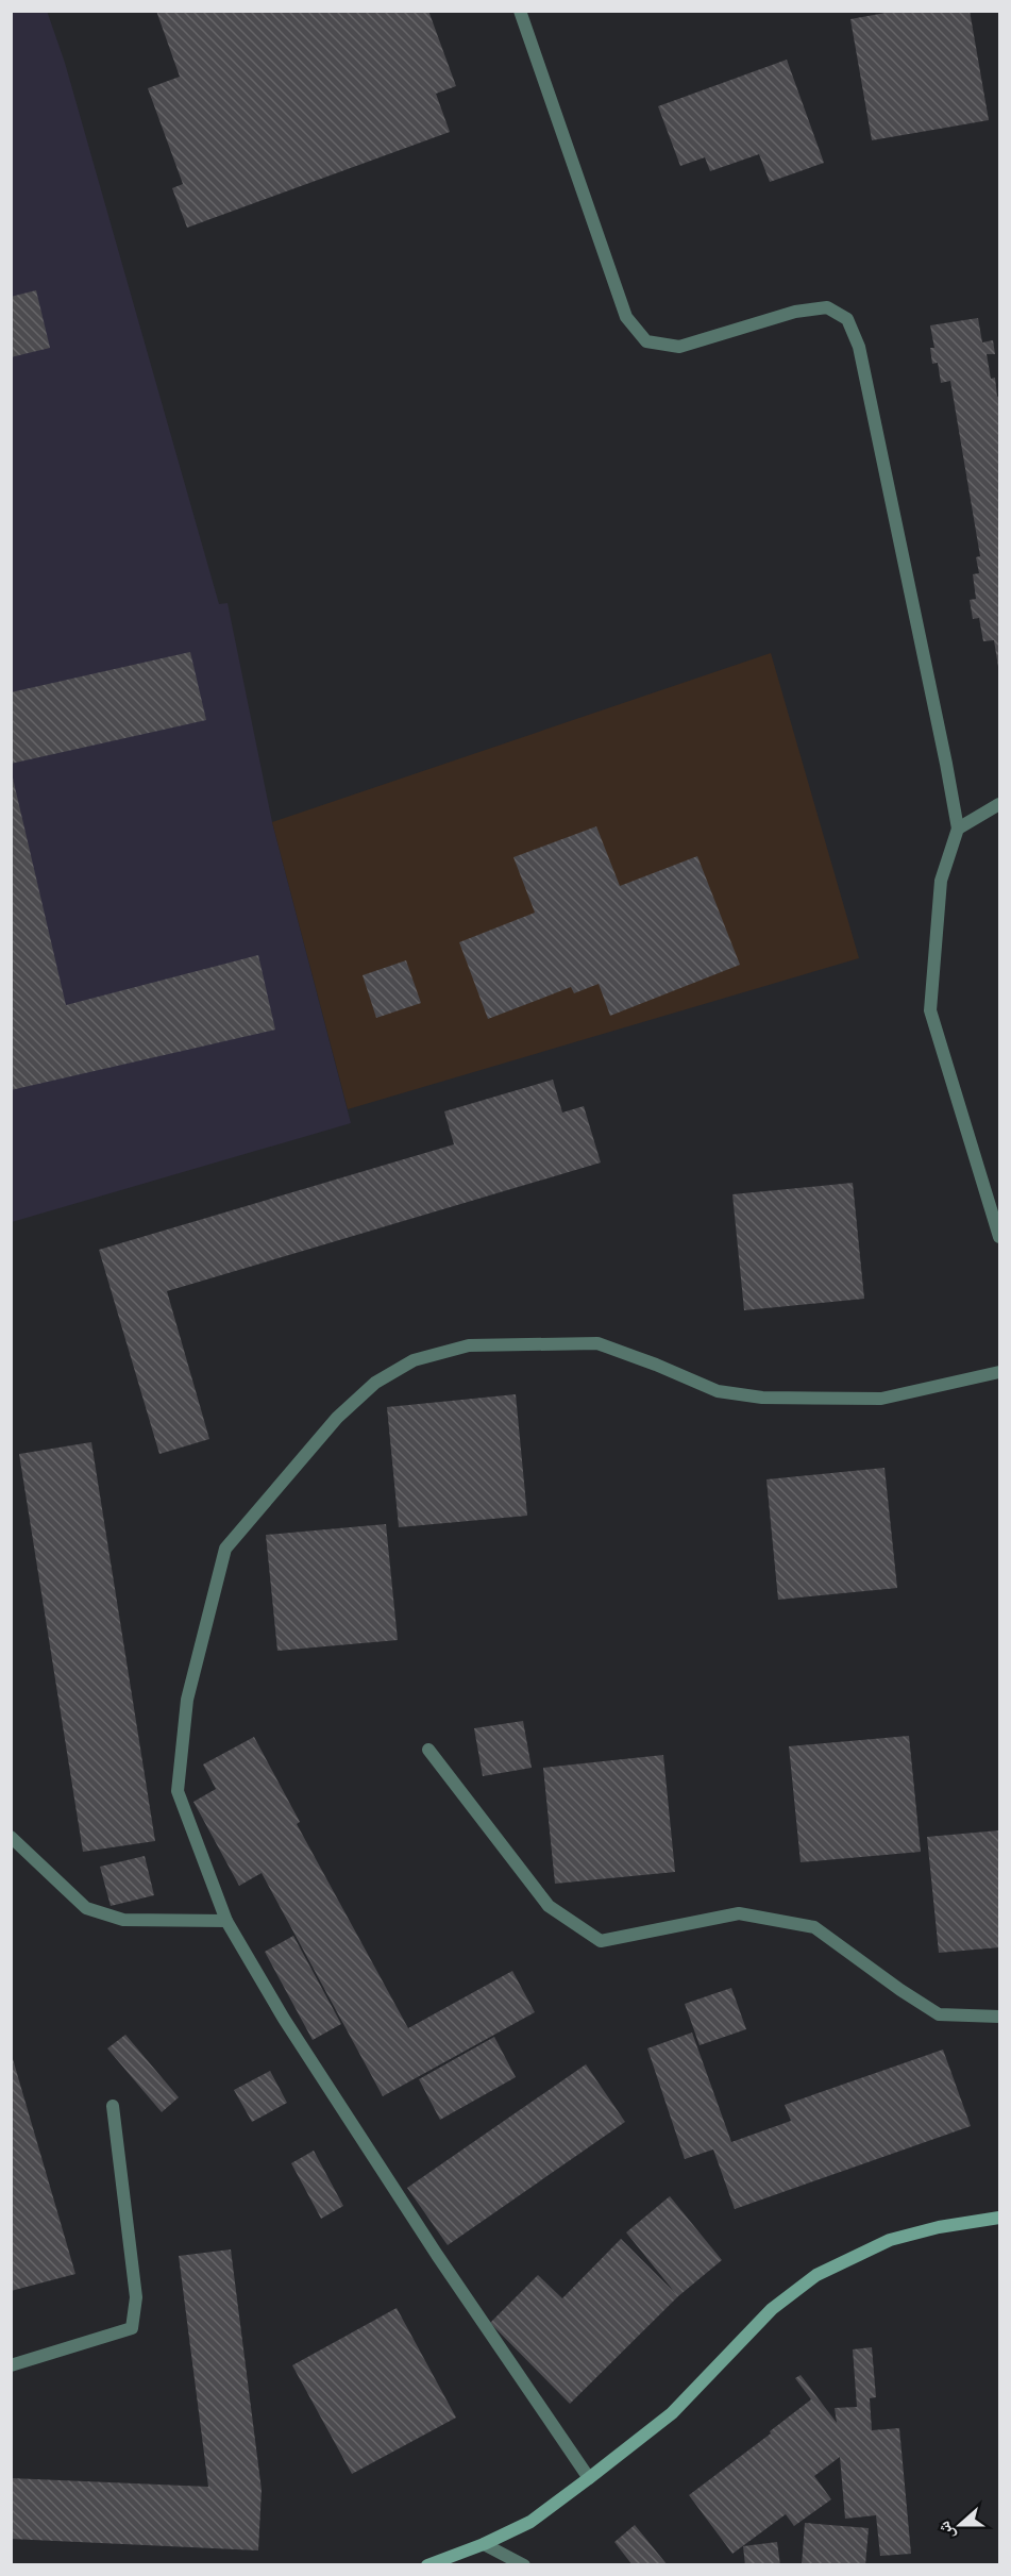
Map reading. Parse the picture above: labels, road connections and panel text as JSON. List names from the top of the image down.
{
  "north": "left"
}
